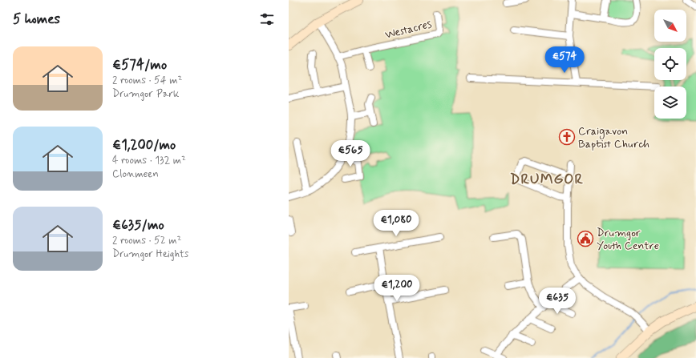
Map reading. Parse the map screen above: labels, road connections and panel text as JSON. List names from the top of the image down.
{
  "streets": {
    "street": ["Westacres"]
  },
  "districts": ["DRUMGOR"],
  "places": {
    "church": ["Craigavon Baptist Church"],
    "public building": ["Drumgor Youth Centre"]
  },
  "north": "bottom right",
  "page": {
    "heading": "5 homes",
    "list": [
      {
        "name": "€574/mo",
        "note": "2 rooms · 54 m² · Drumgor Park"
      },
      {
        "name": "€1,200/mo",
        "note": "4 rooms · 132 m² · Clonmeen"
      },
      {
        "name": "€635/mo",
        "note": "2 rooms · 52 m² · Drumgor Heights"
      }
    ],
    "price": [
      "€574",
      "€565",
      "€1,080",
      "€1,200",
      "€635"
    ]
  }
}
